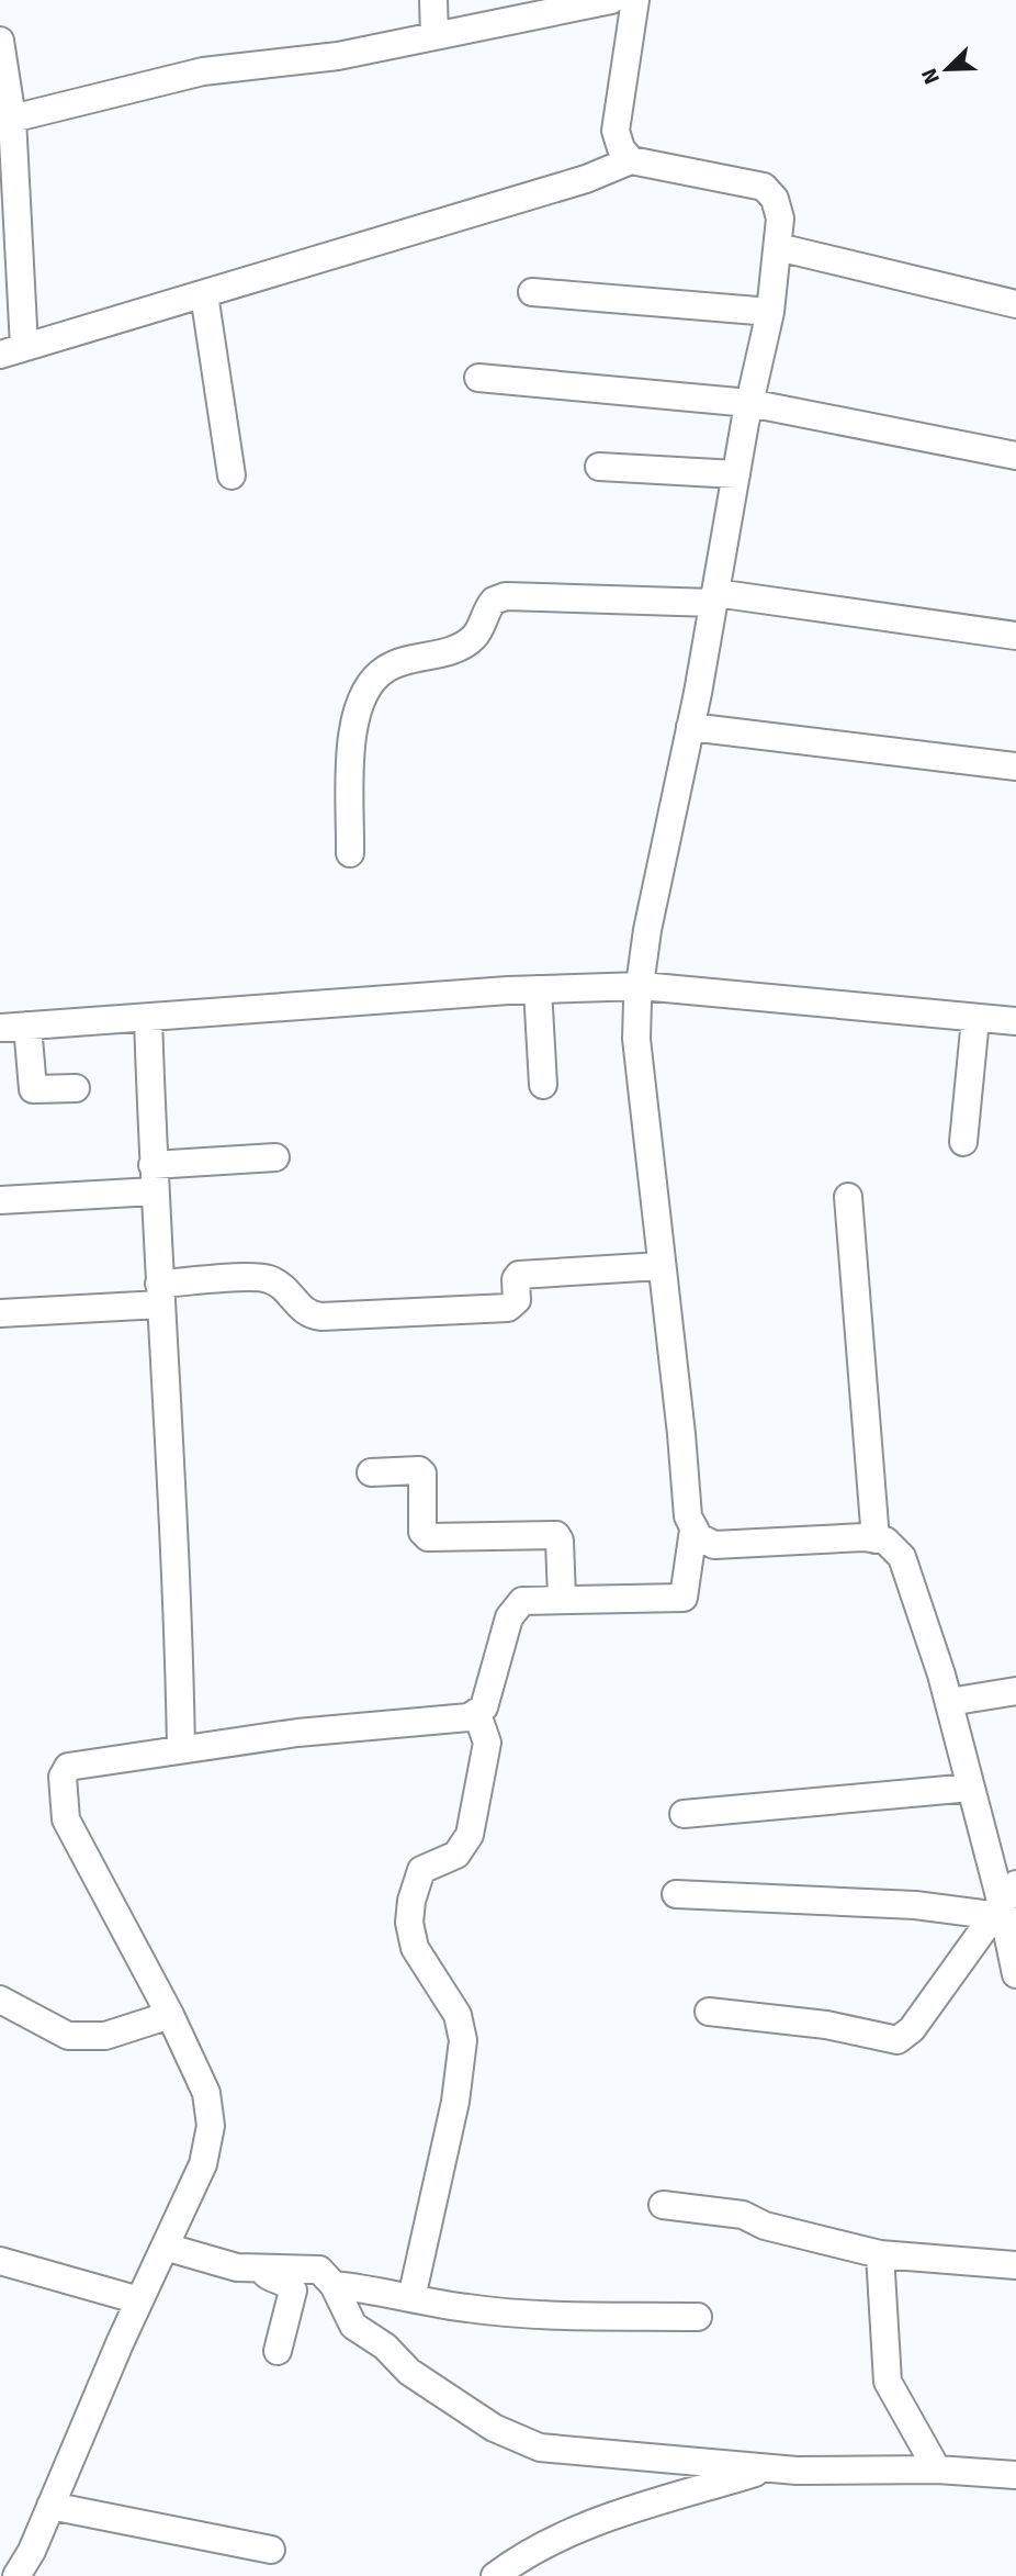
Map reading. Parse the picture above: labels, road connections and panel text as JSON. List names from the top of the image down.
{
  "north": "bottom left"
}
